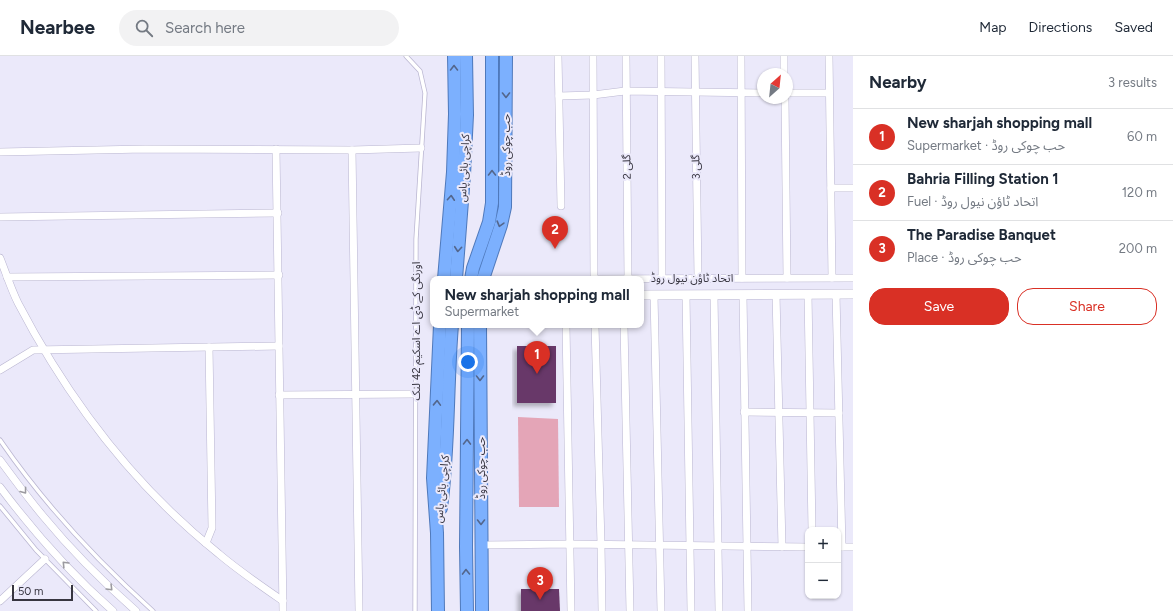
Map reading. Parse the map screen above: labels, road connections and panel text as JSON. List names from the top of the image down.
{
  "streets": {
    "highway": ["حب چوکی روڈ", "کراچی بائی پاس"],
    "street": ["گلی 2", "گلی 3", "اتحاد ٹاؤن نیول روڈ"],
    "lane": ["اورنگی کے ڈی اے اسکیم 42 لنک"]
  },
  "crossings": [
    ["گلی 3", "اتحاد ٹاؤن نیول روڈ"]
  ],
  "scale_bar": "50 m",
  "north": "top right",
  "page": {
    "header": "Nearbee",
    "search": "Search here",
    "nav": ["Map", "Directions", "Saved"],
    "heading": ["Nearby", "3 results"],
    "list": [
      {
        "mark": "1",
        "name": "New sharjah shopping mall",
        "note": "Supermarket · حب چوکی روڈ",
        "value": "60 m"
      },
      {
        "mark": "2",
        "name": "Bahria Filling Station 1",
        "note": "Fuel · اتحاد ٹاؤن نیول روڈ",
        "value": "120 m"
      },
      {
        "mark": "3",
        "name": "The Paradise Banquet",
        "note": "Place · حب چوکی روڈ",
        "value": "200 m"
      }
    ],
    "pins": ["2", "1", "3"],
    "popup": ["New sharjah shopping mall", "Supermarket"],
    "buttons": ["Save", "Share"],
    "map_buttons": ["+", "−"],
    "scale": "50 m"
  }
}
